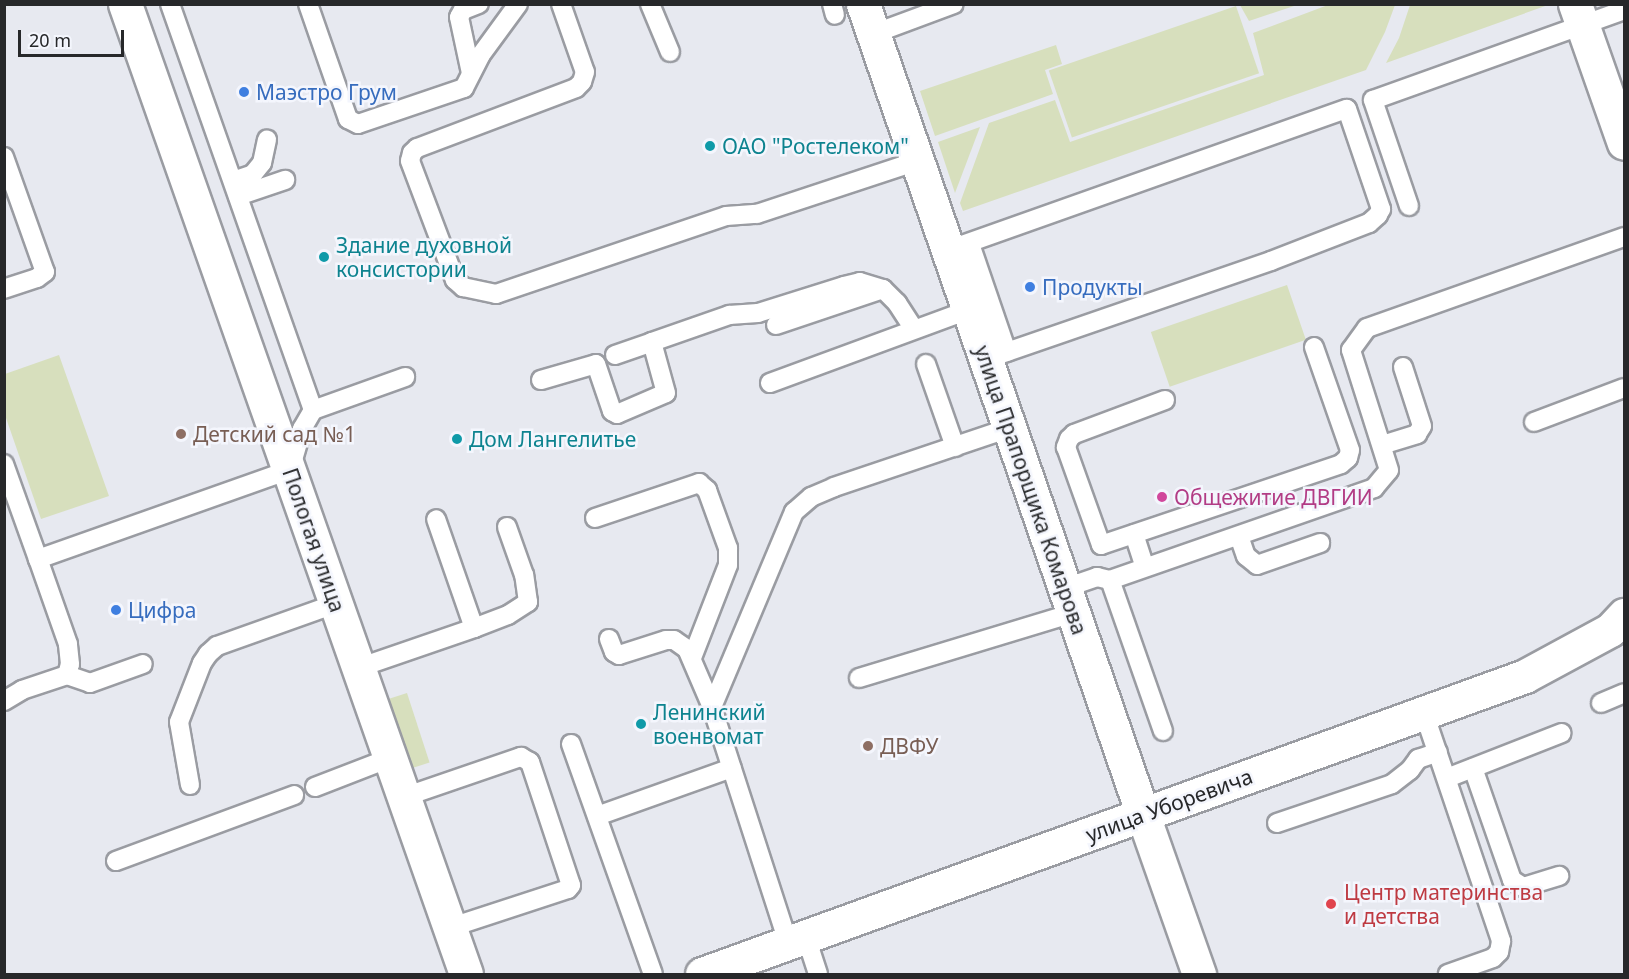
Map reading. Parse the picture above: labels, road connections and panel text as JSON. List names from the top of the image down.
{
  "streets": {
    "main road": ["улица Прапорщика Комарова", "Пологая улица", "улица Уборевича"]
  },
  "crossings": [
    ["улица Прапорщика Комарова", "улица Уборевича"]
  ],
  "places": [
    "Маэстро Грум",
    "ОАО \"Ростелеком\"",
    "Здание духовной консистории",
    "Продукты",
    "Детский сад №1",
    "Дом Лангелитье",
    "Общежитие ДВГИИ",
    "Цифра",
    "Ленинский военвомат",
    "ДВФУ",
    "Центр материнства и детства"
  ],
  "scale_bar": "20 m"
}
